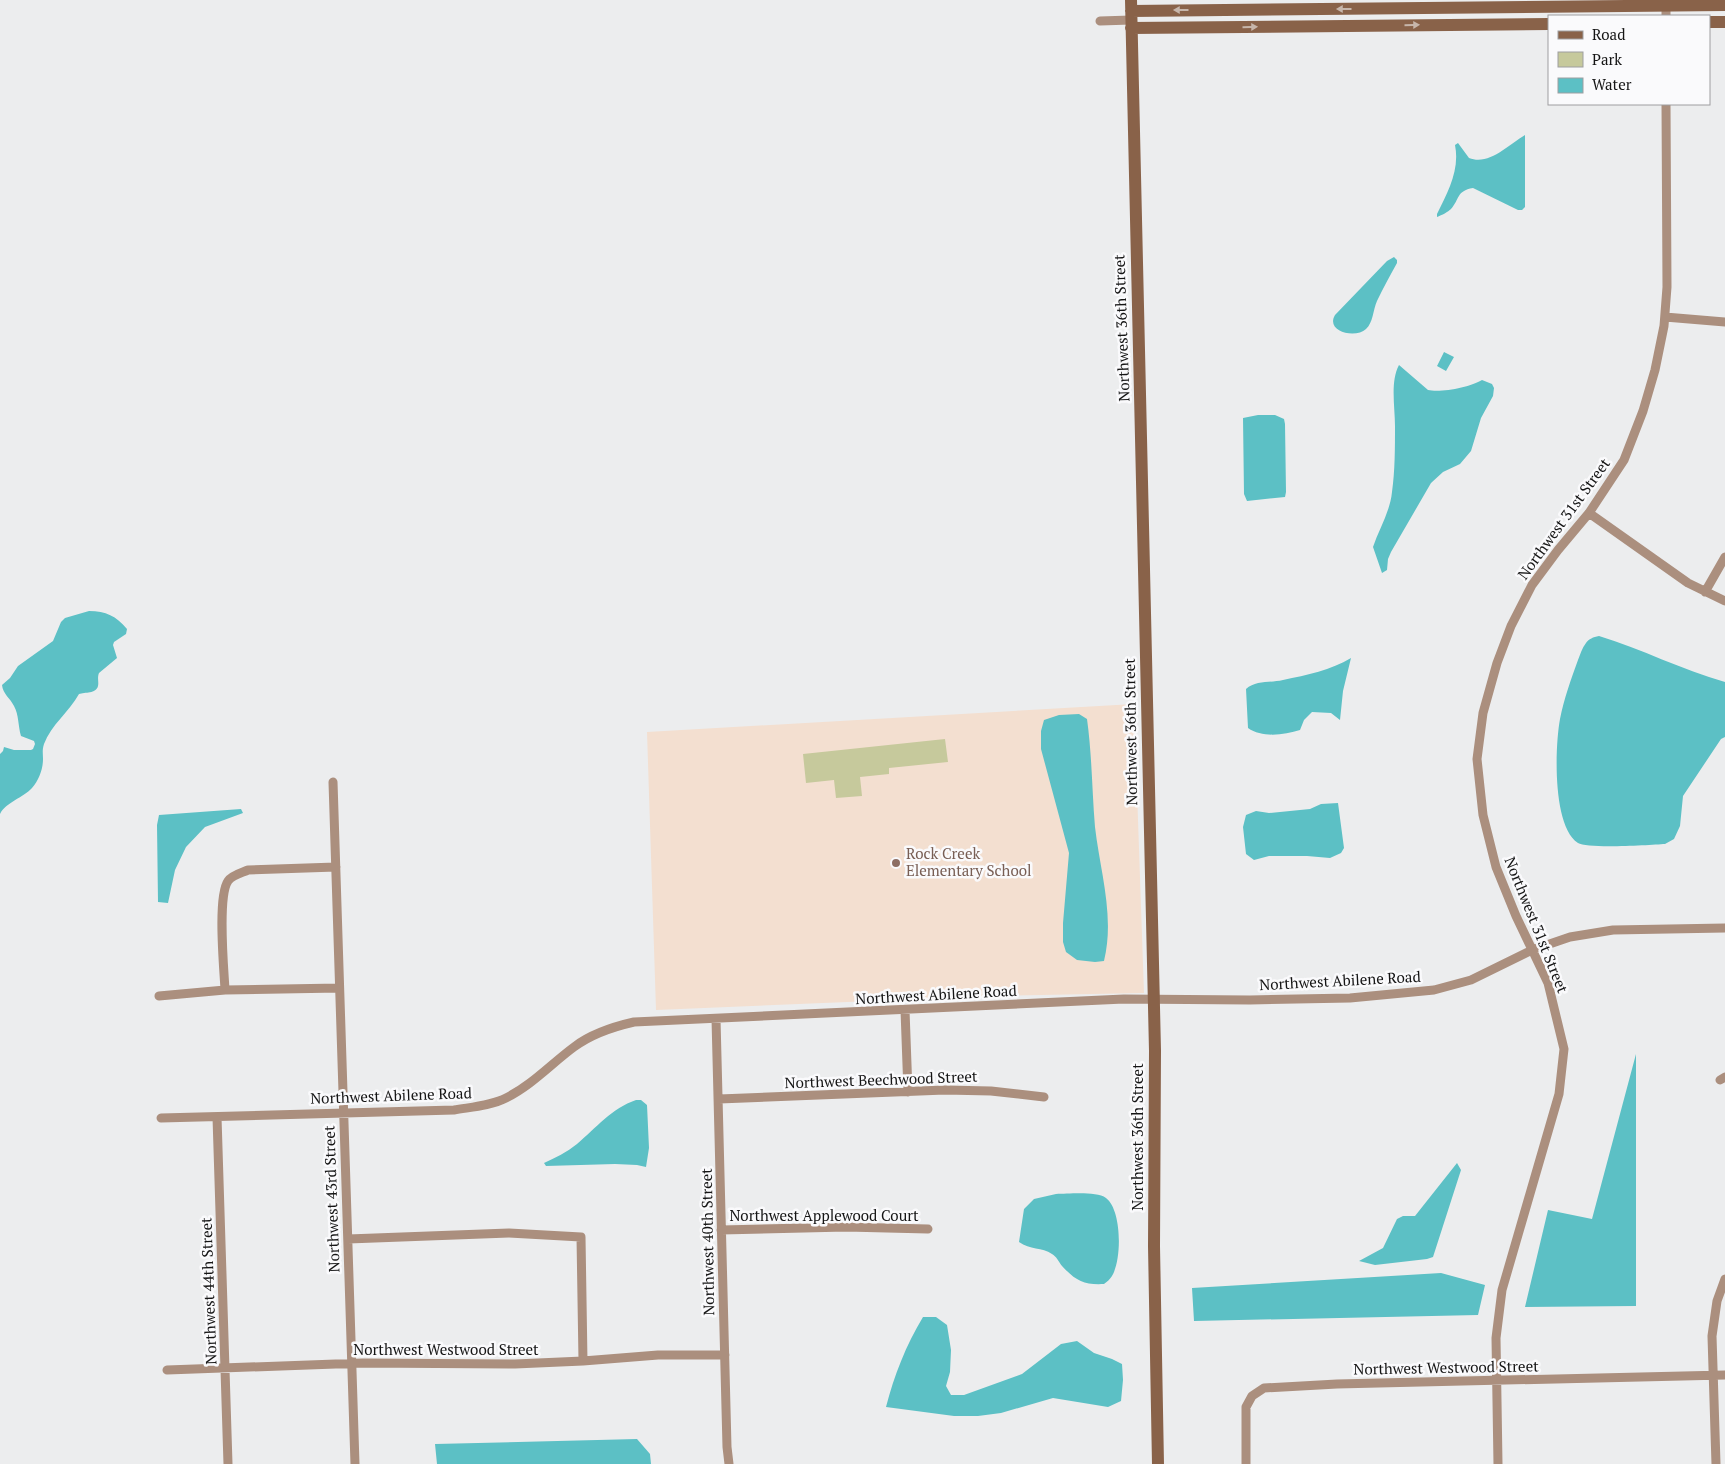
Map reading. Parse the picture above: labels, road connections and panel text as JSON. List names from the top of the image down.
{
  "streets": {
    "main road": ["Northwest 36th Street"],
    "street": [
      "Northwest 31st Street",
      "Northwest Abilene Road",
      "Northwest Beechwood Street",
      "Northwest 43rd Street",
      "Northwest Applewood Court",
      "Northwest 40th Street",
      "Northwest 44th Street",
      "Northwest Westwood Street"
    ]
  },
  "crossings": [
    ["Northwest 36th Street", "Northwest Abilene Road"],
    ["Northwest 31st Street", "Northwest Abilene Road"],
    ["Northwest 31st Street", "Northwest Westwood Street"],
    ["Northwest Abilene Road", "Northwest 43rd Street"],
    ["Northwest Abilene Road", "Northwest 40th Street"],
    ["Northwest Abilene Road", "Northwest 44th Street"],
    ["Northwest Beechwood Street", "Northwest 40th Street"],
    ["Northwest 43rd Street", "Northwest Westwood Street"],
    ["Northwest Applewood Court", "Northwest 40th Street"],
    ["Northwest 40th Street", "Northwest Westwood Street"],
    ["Northwest 44th Street", "Northwest Westwood Street"]
  ],
  "places": ["Rock Creek Elementary School"],
  "legend": ["Road", "Park", "Water"]
}
